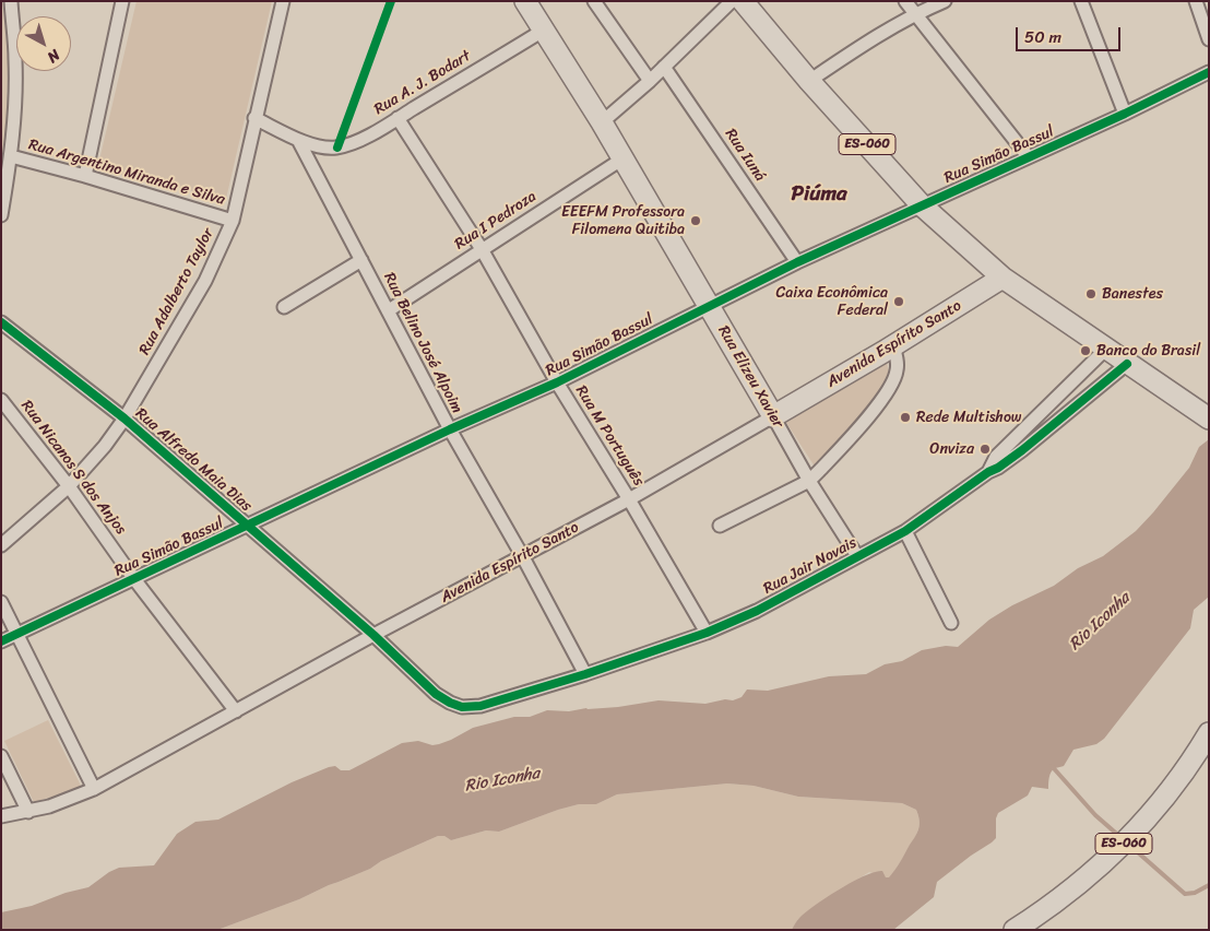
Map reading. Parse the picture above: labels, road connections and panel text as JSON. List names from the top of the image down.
{
  "streets": {
    "main road": ["ES-060", "Avenida Espírito Santo", "Rua Elizeu Xavier"],
    "street": [
      "Rua A. J. Bodart",
      "Rua Iuná",
      "Rua Simão Bassul",
      "Rua Argentino Miranda e Silva",
      "Rua I Pedroza",
      "Rua Adalberto Taylor",
      "Rua Belino José Alpoim",
      "Rua M Português",
      "Rua Alfredo Maia Dias",
      "Rua Nicanos S dos Anjos",
      "Rua Jair Novais"
    ]
  },
  "crossings": [
    ["Rua A. J. Bodart", "Rua Adalberto Taylor"],
    ["Rua A. J. Bodart", "Rua Belino José Alpoim"],
    ["Rua A. J. Bodart", "Rua Elizeu Xavier"],
    ["Rua A. J. Bodart", "Rua M Português"],
    ["ES-060", "Rua Simão Bassul"],
    ["ES-060", "Avenida Espírito Santo"],
    ["ES-060", "Rua Jair Novais"],
    ["Rua Iuná", "Rua Simão Bassul"],
    ["Rua Simão Bassul", "Rua Belino José Alpoim"],
    ["Rua Simão Bassul", "Rua Elizeu Xavier"],
    ["Rua Simão Bassul", "Rua M Português"],
    ["Rua Simão Bassul", "Rua Alfredo Maia Dias"],
    ["Rua Simão Bassul", "Rua Nicanos S dos Anjos"],
    ["Rua Argentino Miranda e Silva", "Rua Adalberto Taylor"],
    ["Rua I Pedroza", "Rua Belino José Alpoim"],
    ["Rua I Pedroza", "Rua Elizeu Xavier"],
    ["Rua I Pedroza", "Rua M Português"],
    ["Rua Adalberto Taylor", "Rua Alfredo Maia Dias"],
    ["Rua Adalberto Taylor", "Rua Nicanos S dos Anjos"],
    ["Rua Belino José Alpoim", "Avenida Espírito Santo"],
    ["Rua Belino José Alpoim", "Rua Jair Novais"],
    ["Avenida Espírito Santo", "Rua Elizeu Xavier"],
    ["Avenida Espírito Santo", "Rua M Português"],
    ["Avenida Espírito Santo", "Rua Alfredo Maia Dias"],
    ["Avenida Espírito Santo", "Rua Nicanos S dos Anjos"],
    ["Rua Elizeu Xavier", "Rua Jair Novais"],
    ["Rua M Português", "Rua Jair Novais"],
    ["Rua Alfredo Maia Dias", "Rua Jair Novais"]
  ],
  "districts": ["Piúma"],
  "water": ["Rio Iconha"],
  "places": [
    "EEEFM Professora Filomena Quitiba",
    "Banestes",
    "Caixa Econômica Federal",
    "Banco do Brasil",
    "Rede Multishow",
    "Onviza"
  ],
  "scale_bar": "50 m",
  "north": "bottom right"
}
